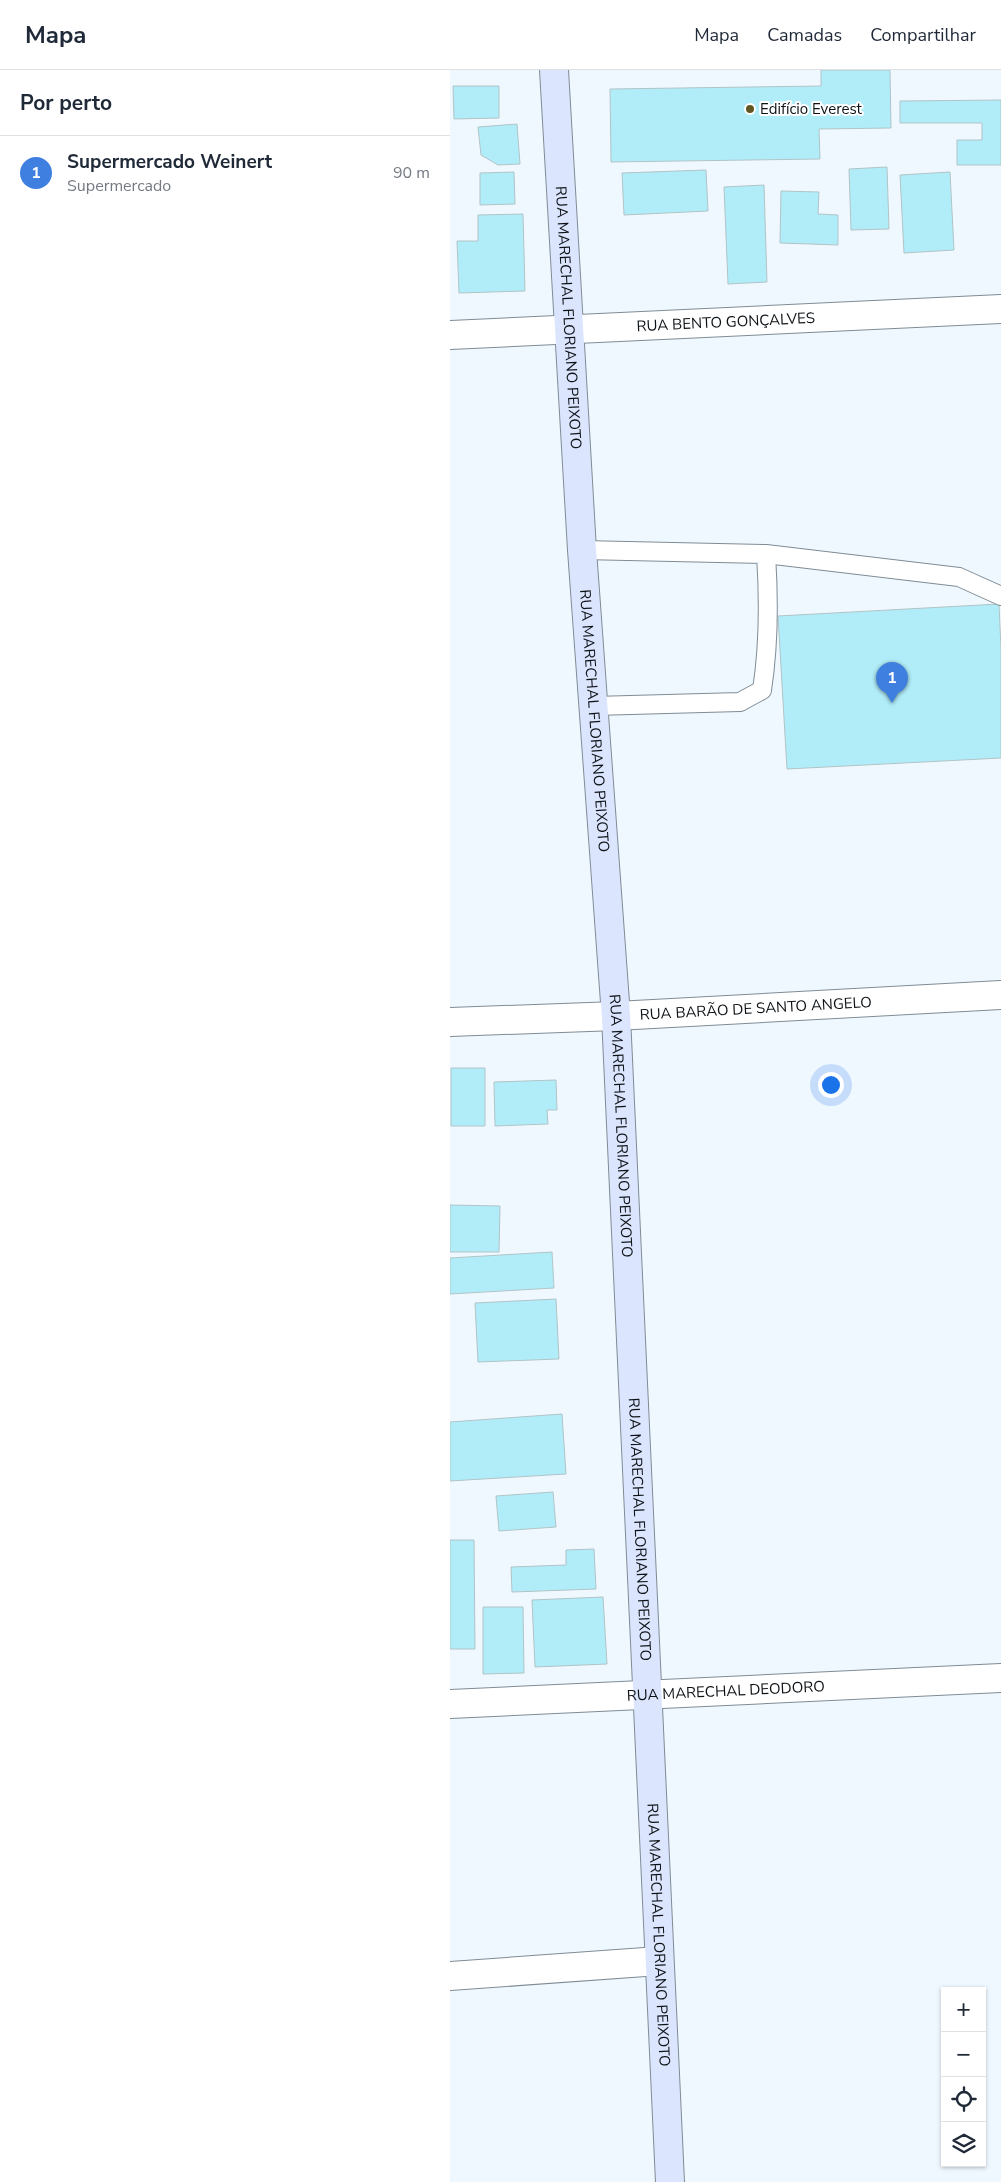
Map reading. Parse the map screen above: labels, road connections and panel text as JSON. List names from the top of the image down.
{
  "streets": {
    "street": [
      "RUA MARECHAL FLORIANO PEIXOTO",
      "RUA BENTO GONÇALVES",
      "RUA BARÃO DE SANTO ANGELO",
      "RUA MARECHAL DEODORO"
    ]
  },
  "crossings": [
    ["RUA MARECHAL FLORIANO PEIXOTO", "RUA BENTO GONÇALVES"],
    ["RUA MARECHAL FLORIANO PEIXOTO", "RUA BARÃO DE SANTO ANGELO"],
    ["RUA MARECHAL FLORIANO PEIXOTO", "RUA MARECHAL DEODORO"]
  ],
  "places": ["Edifício Everest"],
  "page": {
    "header": "Mapa",
    "nav": ["Mapa", "Camadas", "Compartilhar"],
    "heading": "Por perto",
    "list": [
      {
        "mark": "1",
        "name": "Supermercado Weinert",
        "note": "Supermercado",
        "value": "90 m"
      }
    ],
    "pins": "1",
    "map_buttons": ["+", "−"]
  }
}
